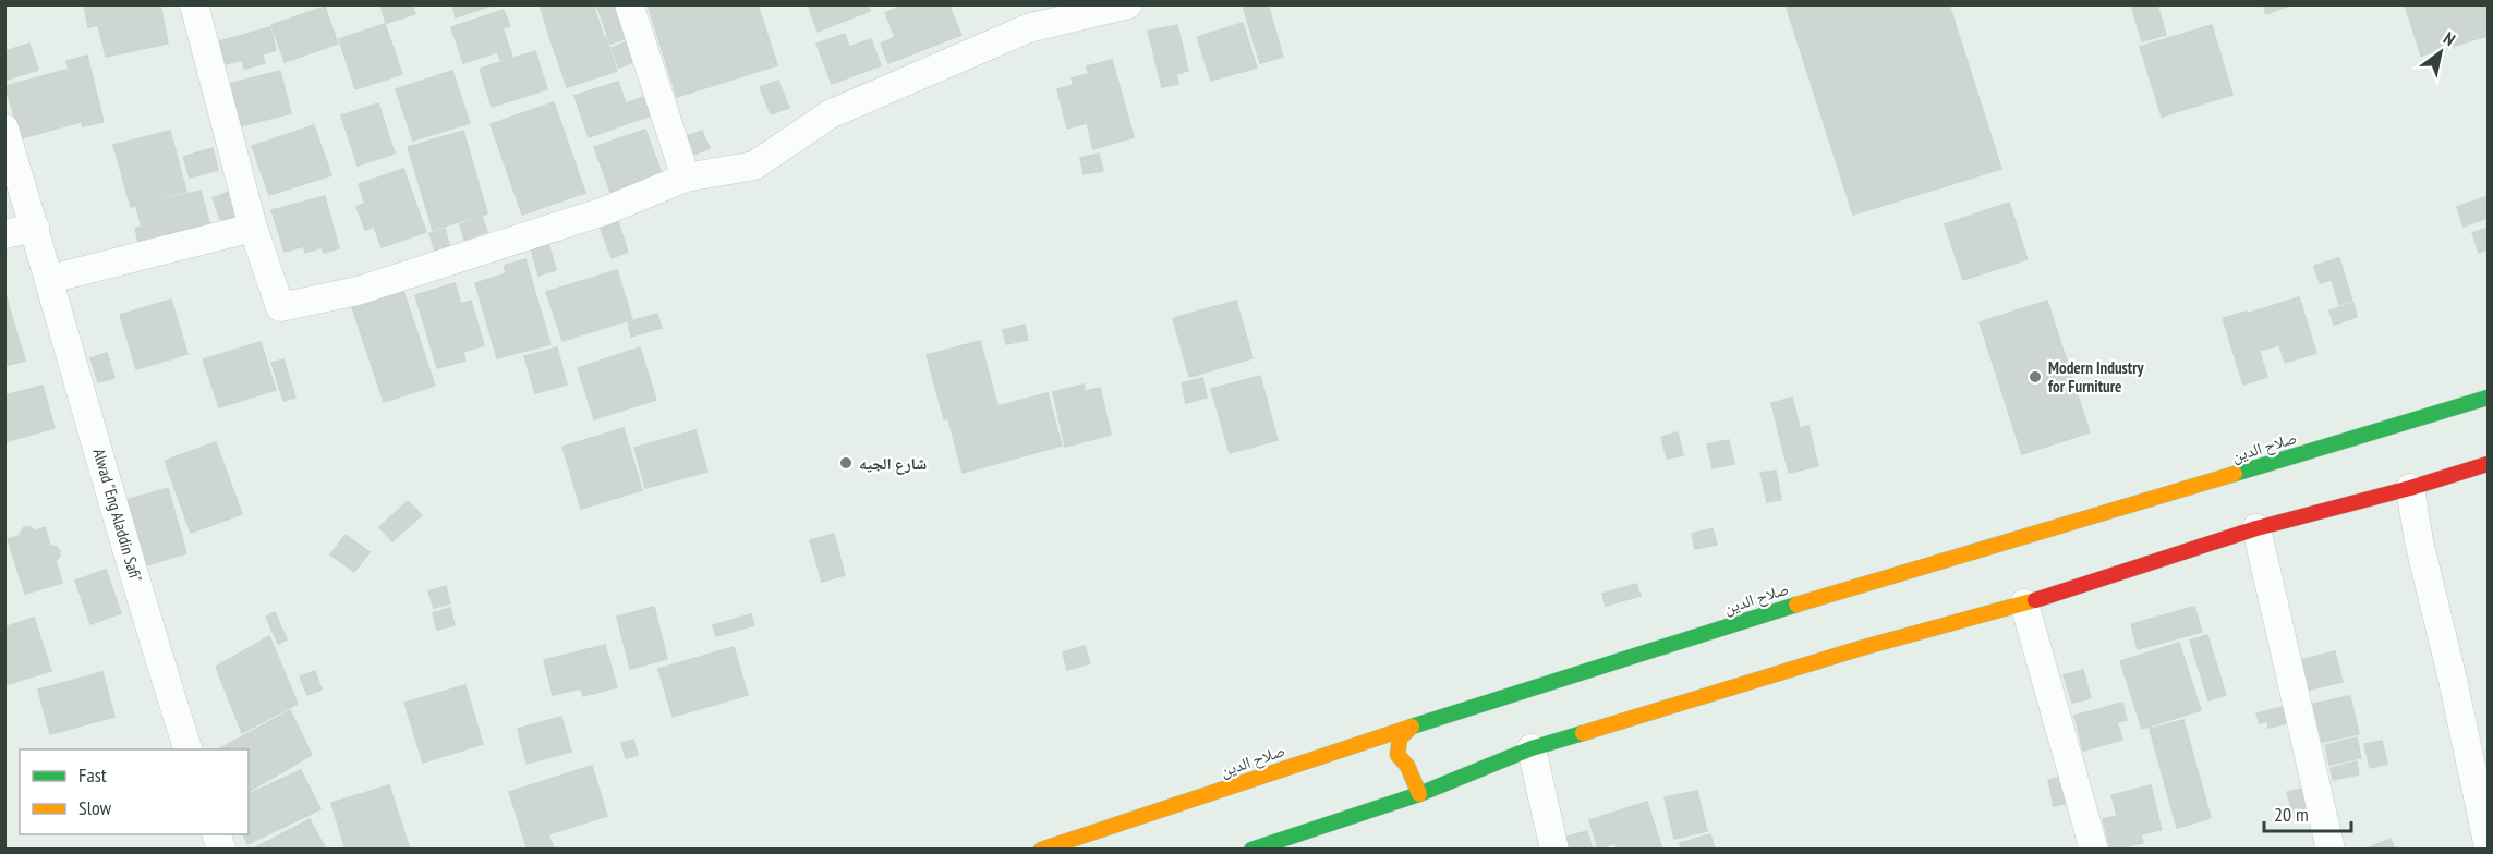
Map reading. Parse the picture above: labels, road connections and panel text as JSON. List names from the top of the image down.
{
  "streets": {
    "highway": ["صلاح الدين"],
    "street": ["Alwad \"Eng Aladdin Safi\""]
  },
  "places": ["Modern Industry for Furniture", "شارع الجيه"],
  "legend": ["Fast", "Slow"],
  "scale_bar": "20 m",
  "north": "top right"
}
